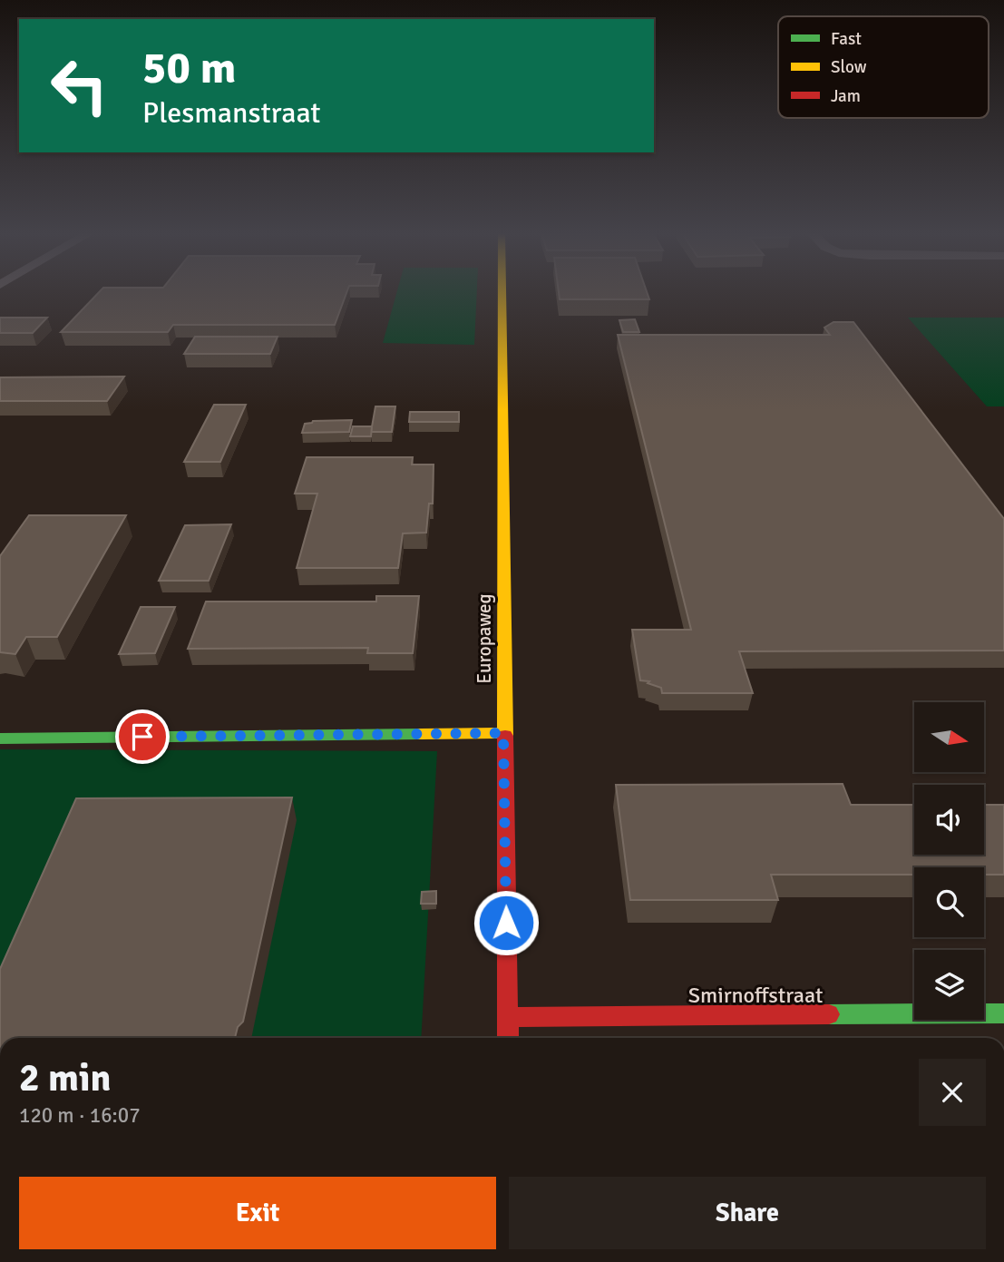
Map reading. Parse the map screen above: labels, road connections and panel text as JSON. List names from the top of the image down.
{
  "streets": {
    "main road": ["Europaweg", "Smirnoffstraat"]
  },
  "crossings": [
    ["Europaweg", "Smirnoffstraat"]
  ],
  "legend": ["Fast", "Slow", "Jam"],
  "north": "right",
  "page": {
    "turn": ["50 m", "Plesmanstraat"],
    "heading": ["2 min", "120 m · 16:07"],
    "buttons": ["Exit", "Share"]
  }
}
